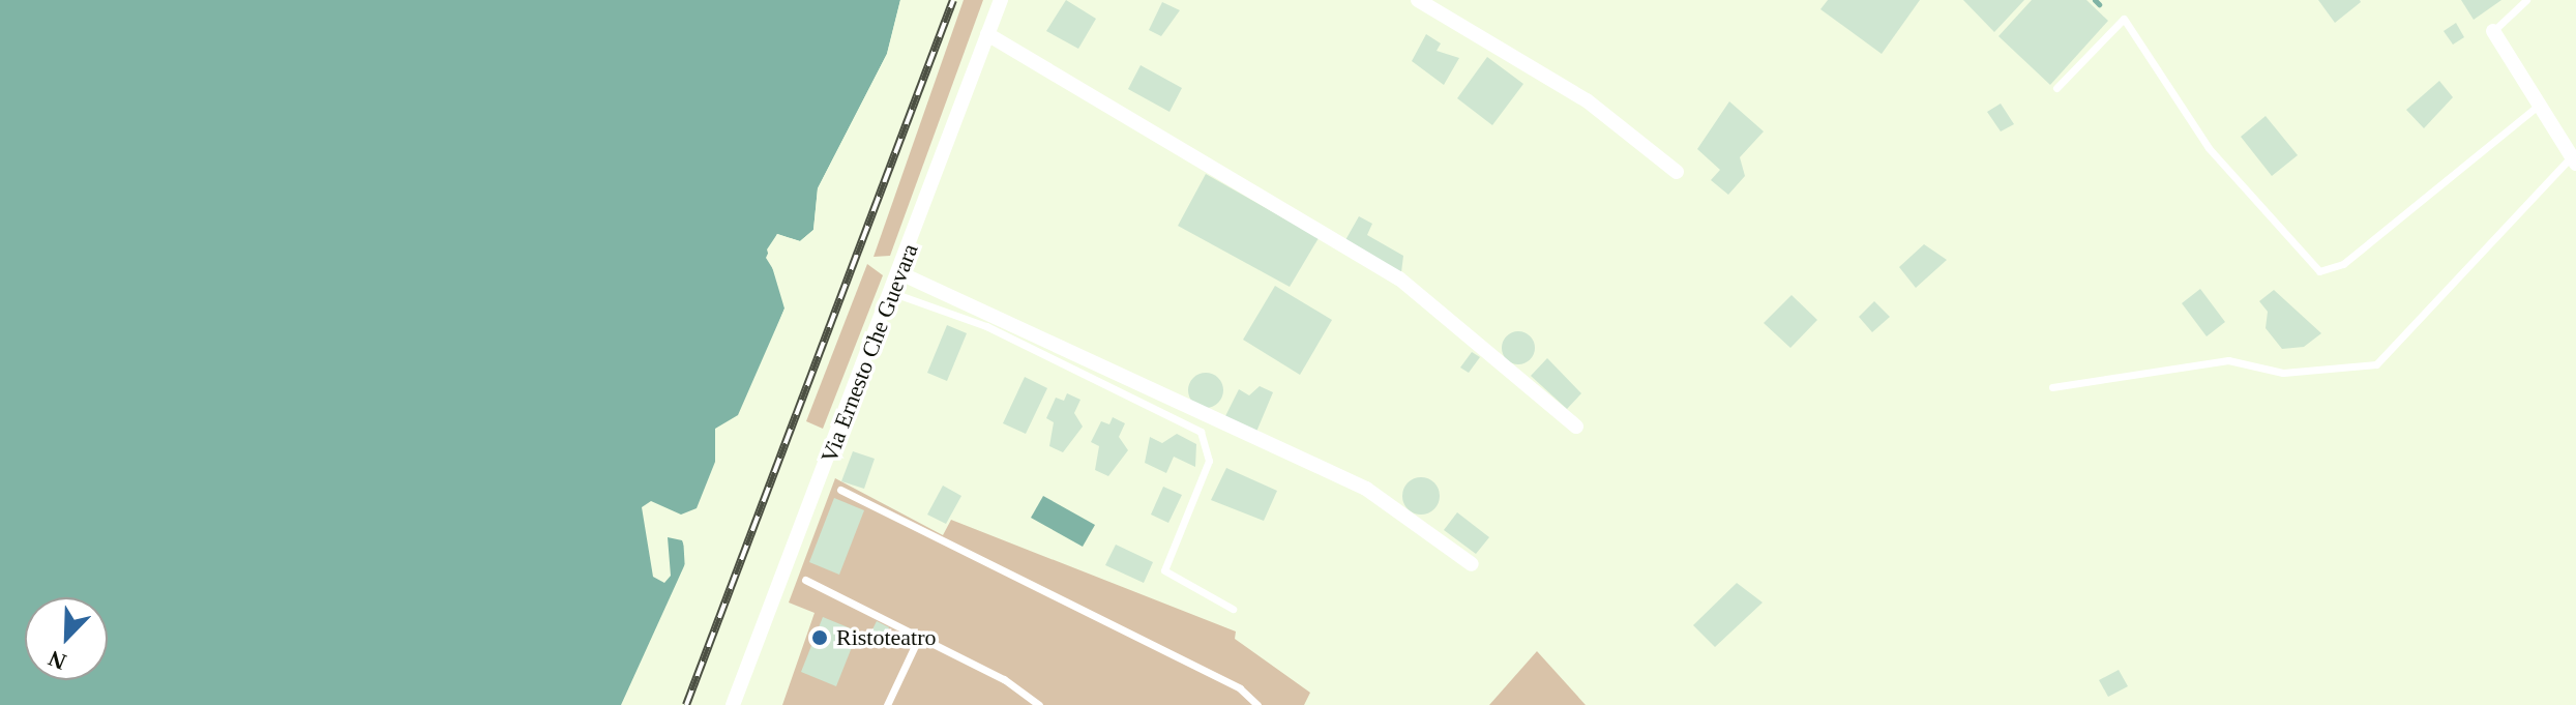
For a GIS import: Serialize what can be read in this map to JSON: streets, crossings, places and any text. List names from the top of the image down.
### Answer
{
  "streets": {
    "street": ["Via Ernesto Che Guevara"]
  },
  "places": ["Ristoteatro"],
  "north": "bottom left"
}
